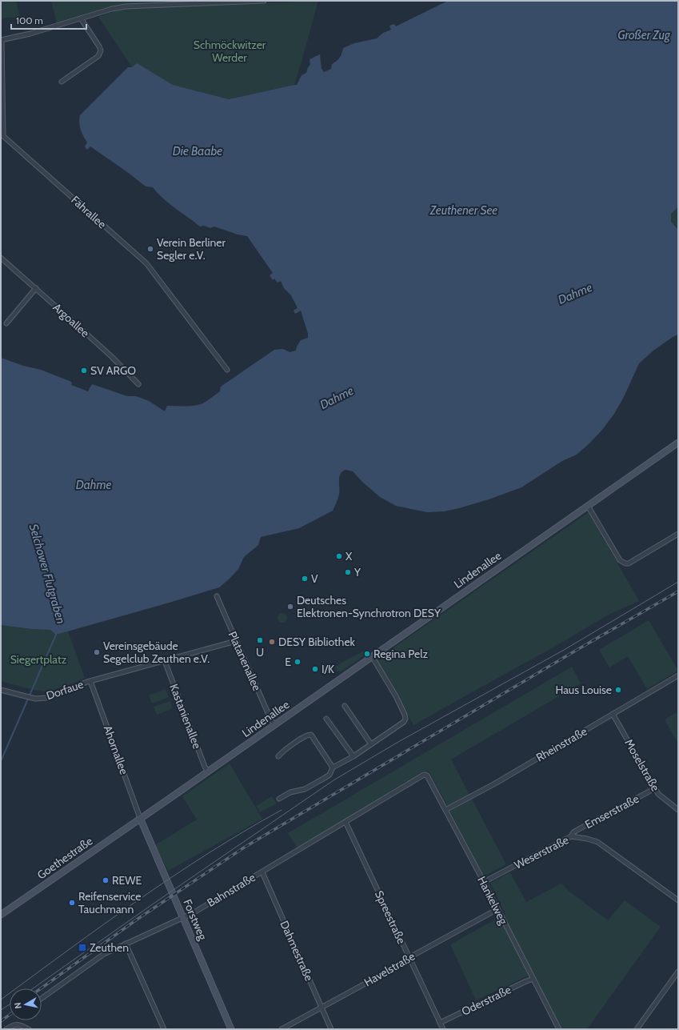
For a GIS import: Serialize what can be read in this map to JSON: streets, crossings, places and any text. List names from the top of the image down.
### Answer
{
  "streets": {
    "main road": ["Lindenallee", "Goethestraße", "Forstweg"],
    "street": [
      "Fährallee",
      "Argoallee",
      "Platanenallee",
      "Dorfaue",
      "Kastanienallee",
      "Rheinstraße",
      "Ahornallee",
      "Moselstraße",
      "Emserstraße",
      "Weserstraße",
      "Bahnstraße",
      "Hankelweg",
      "Spreestraße",
      "Dahmestraße",
      "Havelstraße",
      "Oderstraße"
    ]
  },
  "crossings": [
    ["Lindenallee", "Platanenallee"],
    ["Lindenallee", "Kastanienallee"],
    ["Lindenallee", "Ahornallee"],
    ["Lindenallee", "Goethestraße"],
    ["Lindenallee", "Forstweg"],
    ["Platanenallee", "Dorfaue"],
    ["Dorfaue", "Kastanienallee"],
    ["Dorfaue", "Ahornallee"],
    ["Rheinstraße", "Moselstraße"],
    ["Rheinstraße", "Hankelweg"],
    ["Ahornallee", "Goethestraße"],
    ["Ahornallee", "Forstweg"],
    ["Moselstraße", "Emserstraße"],
    ["Emserstraße", "Weserstraße"],
    ["Weserstraße", "Hankelweg"],
    ["Goethestraße", "Forstweg"],
    ["Bahnstraße", "Hankelweg"],
    ["Bahnstraße", "Spreestraße"],
    ["Bahnstraße", "Forstweg"],
    ["Bahnstraße", "Dahmestraße"],
    ["Hankelweg", "Havelstraße"],
    ["Hankelweg", "Oderstraße"],
    ["Spreestraße", "Havelstraße"],
    ["Spreestraße", "Oderstraße"],
    ["Dahmestraße", "Havelstraße"]
  ],
  "water": [
    "Großer Zug",
    "Die Baabe",
    "Zeuthener See",
    "Dahme",
    "Selchower Flutgraben"
  ],
  "parks": ["Schmöckwitzer Werder", "Siegertplatz"],
  "places": {
    "other": [
      "Verein Berliner Segler e.V.",
      "SV ARGO",
      "X",
      "Y",
      "V",
      "Deutsches Elektronen-Synchrotron DESY",
      "U",
      "DESY Bibliothek",
      "Vereinsgebäude Segelclub Zeuthen e.V.",
      "Regina Pelz",
      "E",
      "I/K",
      "Haus Louise",
      "REWE",
      "Reifenservice Tauchmann"
    ],
    "transit": ["Zeuthen"]
  },
  "scale_bar": "100 m",
  "north": "left"
}
